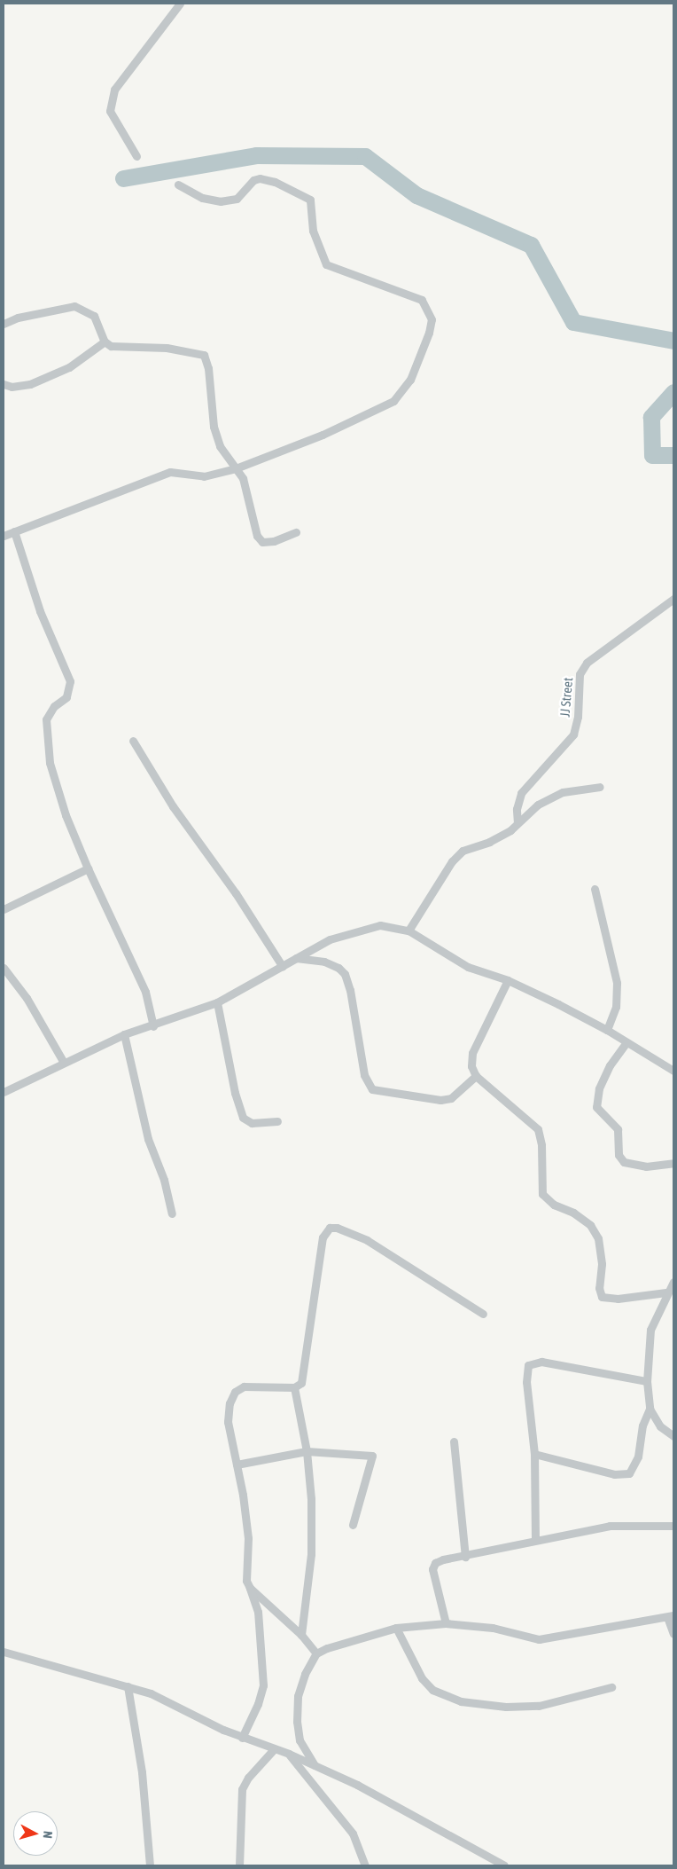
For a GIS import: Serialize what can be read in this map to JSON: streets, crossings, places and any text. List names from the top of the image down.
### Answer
{
  "streets": {
    "street": ["JJ Street"]
  },
  "north": "right"
}
